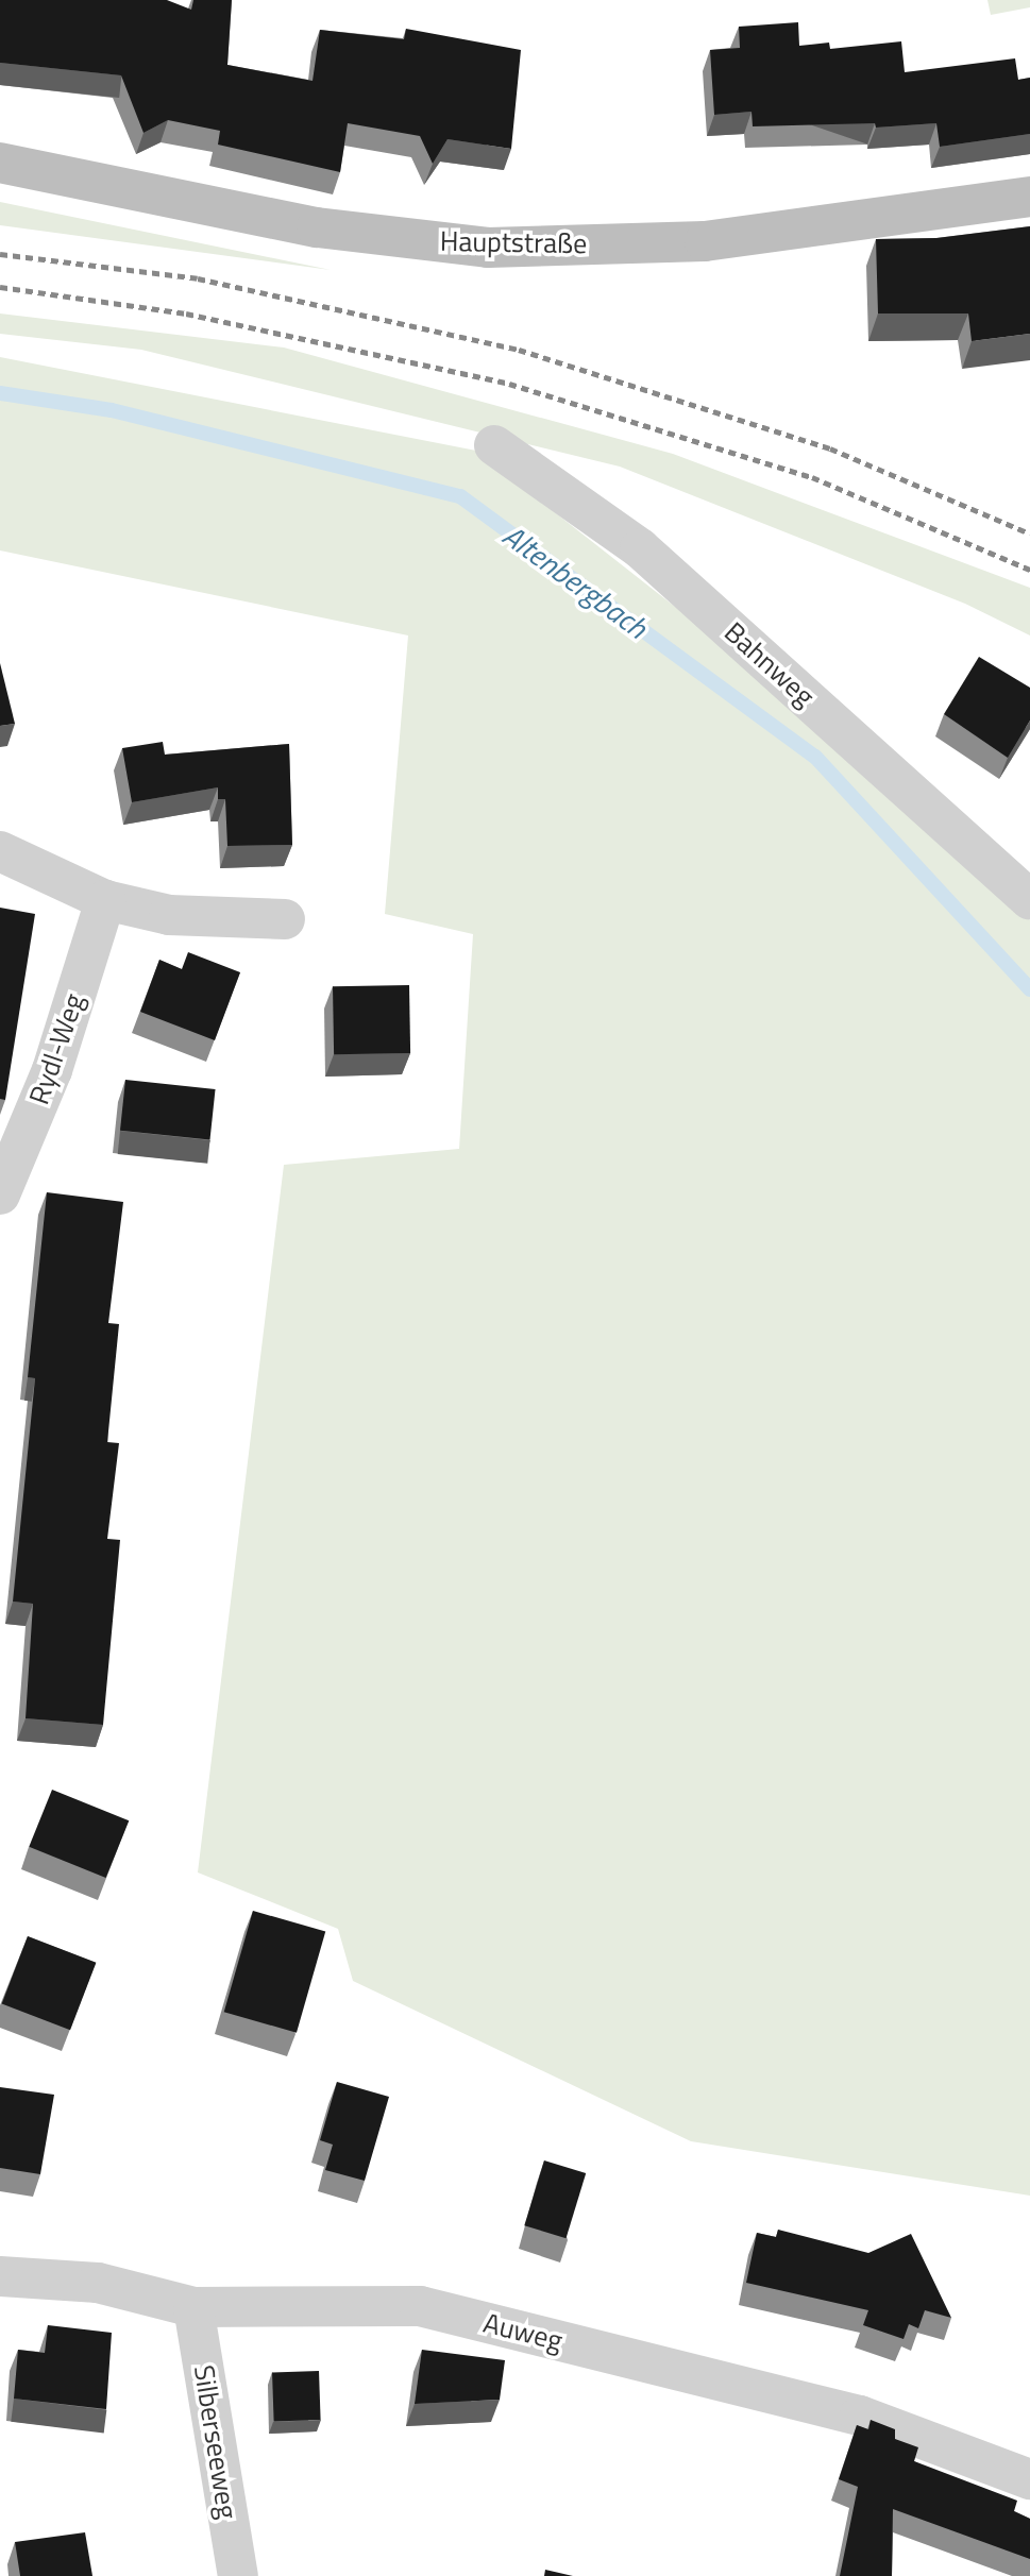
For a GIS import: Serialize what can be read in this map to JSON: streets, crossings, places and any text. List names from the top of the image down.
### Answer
{
  "streets": {
    "main road": ["Hauptstraße"],
    "street": [
      "Bahnweg",
      "Rydl-Weg",
      "Auweg",
      "Silberseeweg"
    ]
  },
  "crossings": [
    ["Auweg", "Silberseeweg"]
  ],
  "water": ["Altenbergbach"]
}
